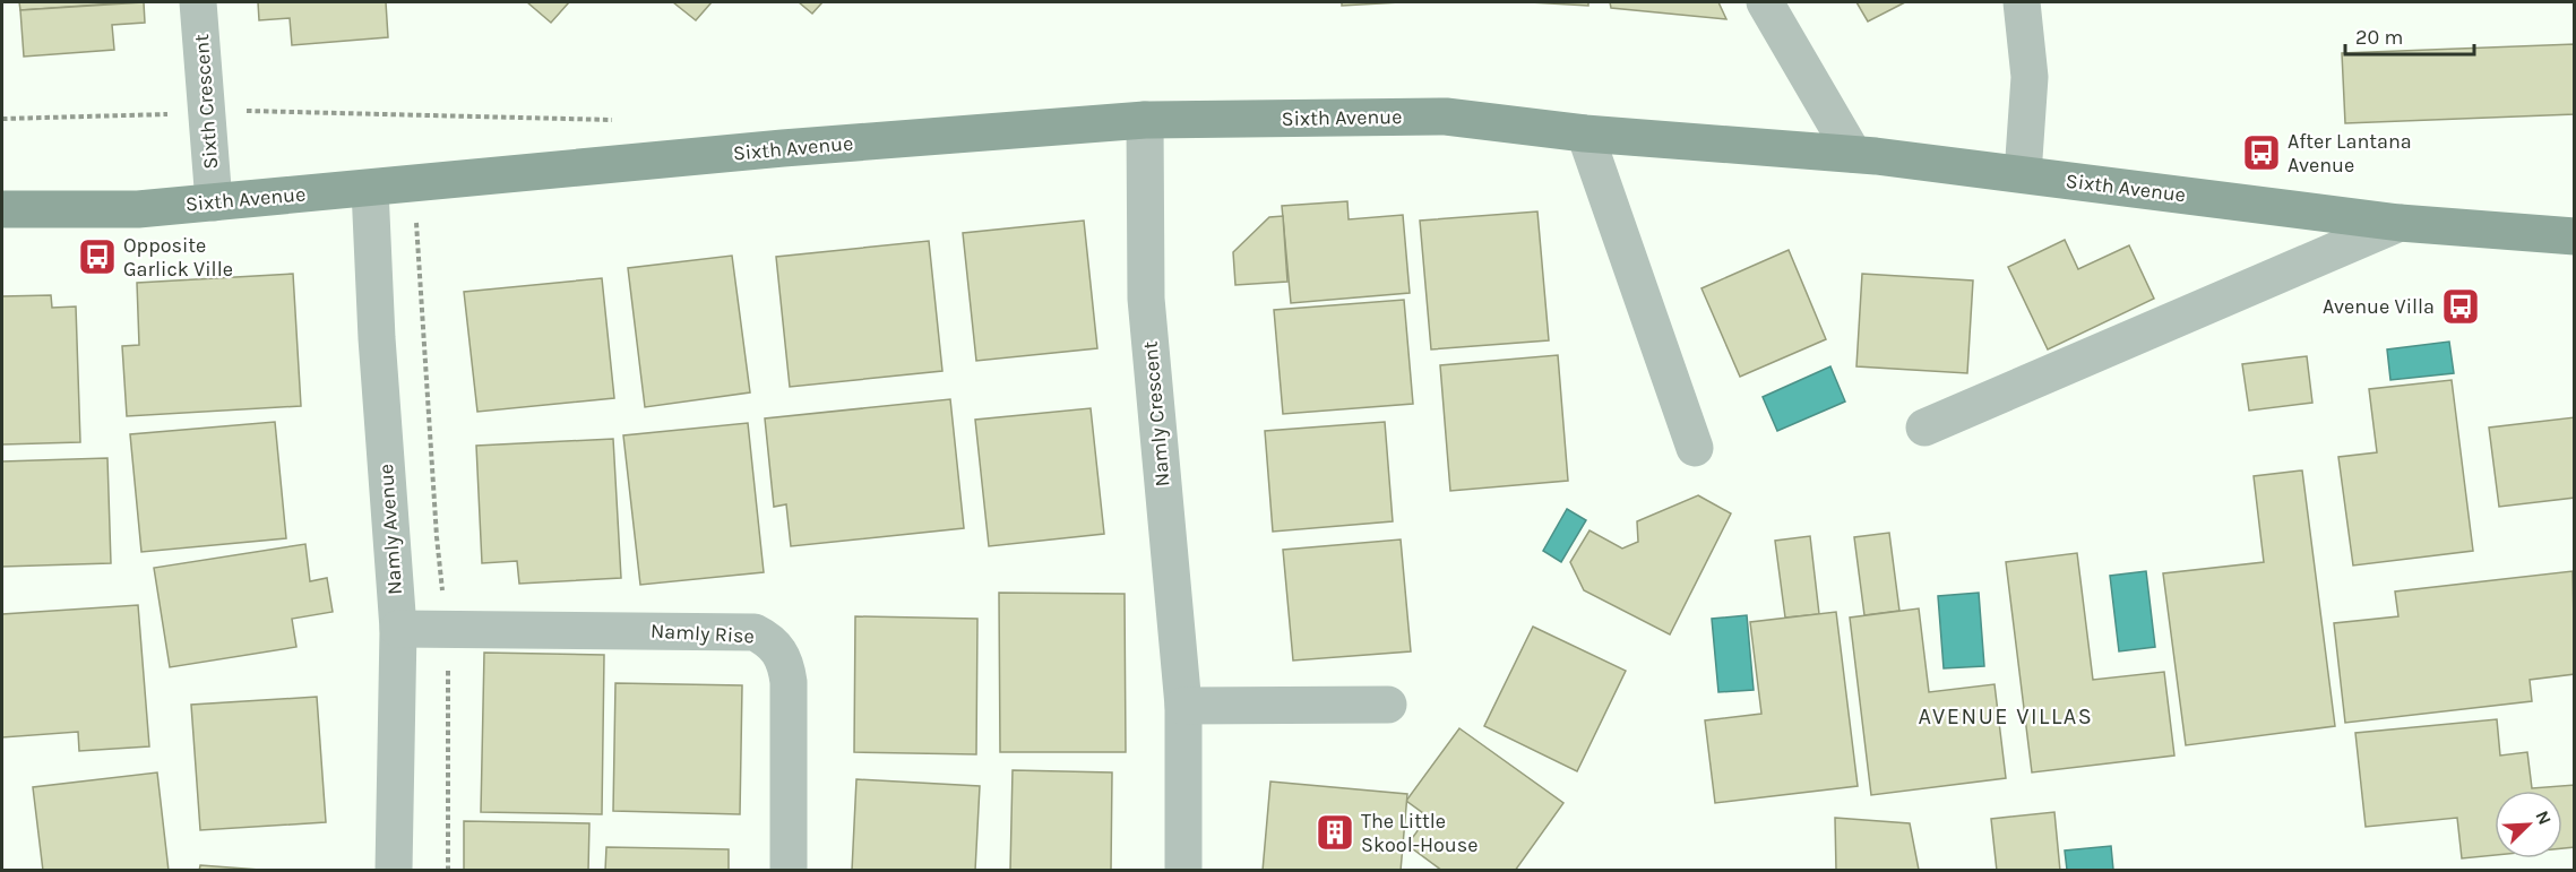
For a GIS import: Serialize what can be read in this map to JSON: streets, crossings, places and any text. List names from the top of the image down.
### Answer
{
  "streets": {
    "main road": ["Sixth Avenue"],
    "street": [
      "Sixth Crescent",
      "Namly Crescent",
      "Namly Avenue",
      "Namly Rise"
    ]
  },
  "crossings": [
    ["Sixth Crescent", "Sixth Avenue"],
    ["Sixth Avenue", "Namly Crescent"],
    ["Sixth Avenue", "Namly Avenue"],
    ["Namly Avenue", "Namly Rise"]
  ],
  "districts": ["AVENUE VILLAS"],
  "places": {
    "bus stop": ["After Lantana Avenue", "Opposite Garlick Ville", "Avenue Villa"],
    "building": ["The Little Skool-House"]
  },
  "scale_bar": "20 m",
  "north": "top right"
}
